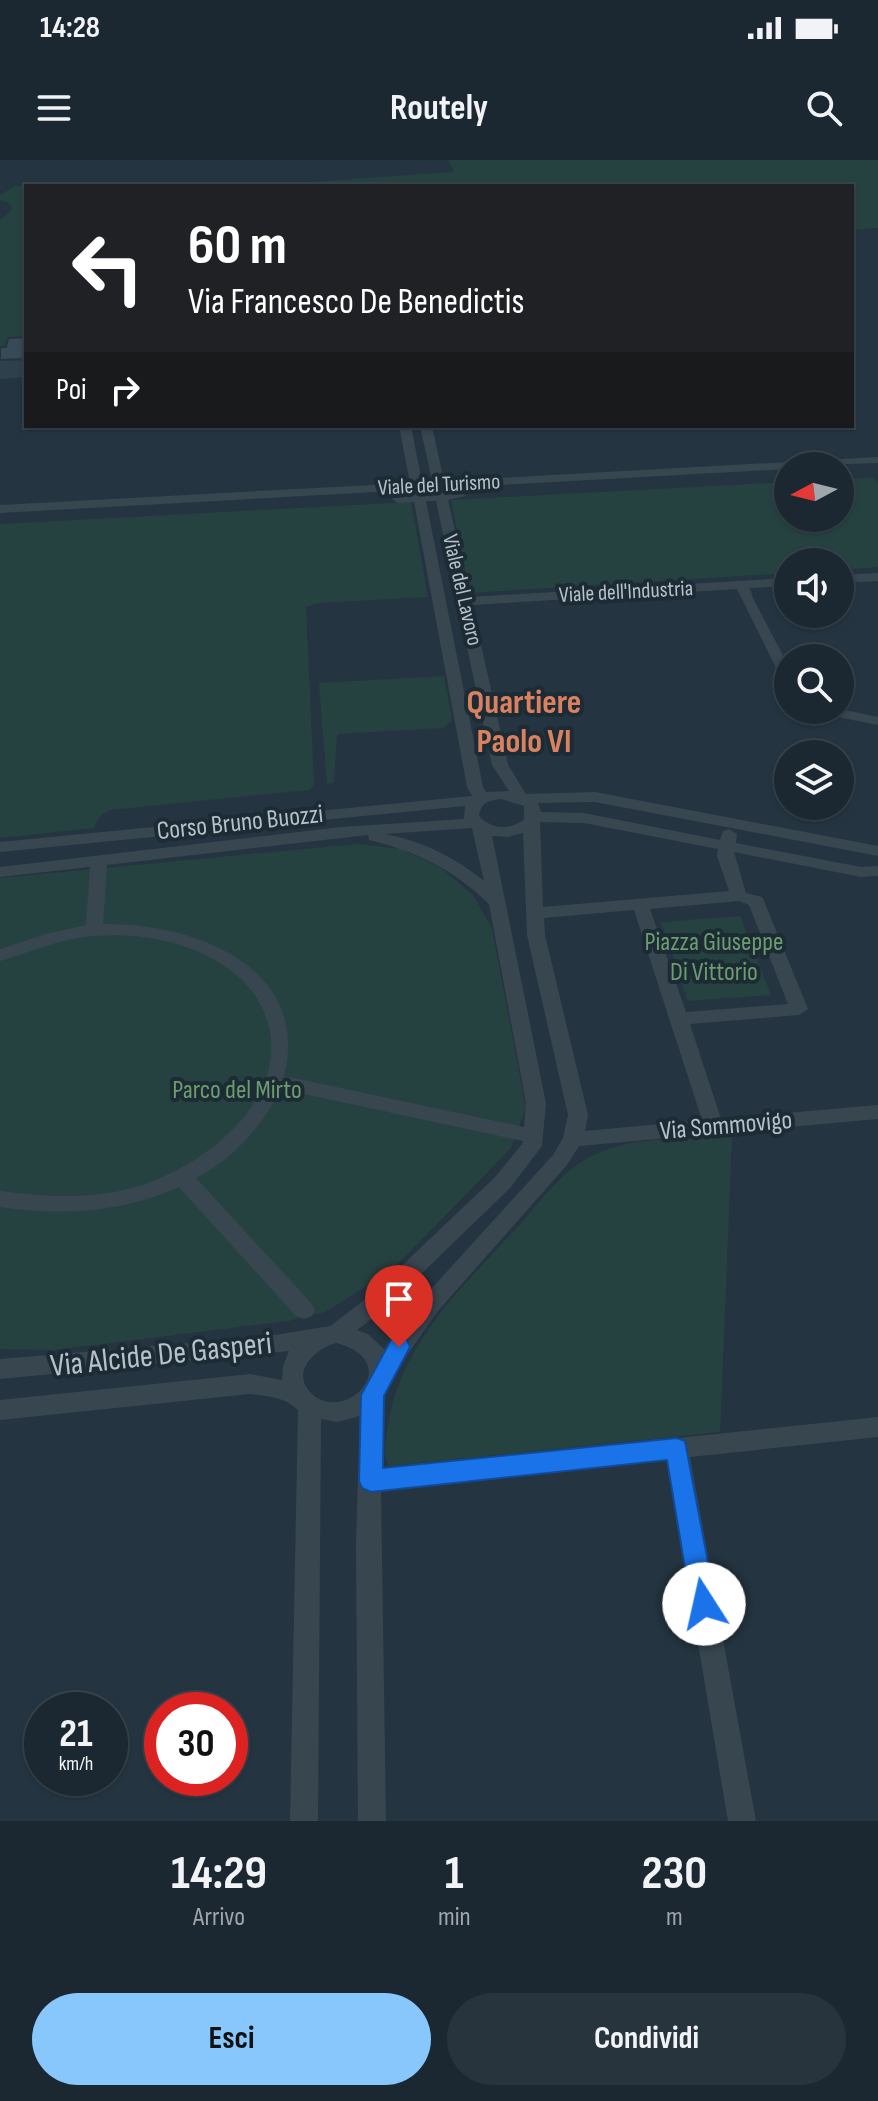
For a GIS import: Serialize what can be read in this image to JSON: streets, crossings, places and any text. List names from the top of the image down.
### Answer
{
  "streets": {
    "street": [
      "Viale del Turismo",
      "Viale del Lavoro",
      "Viale dell'Industria",
      "Corso Bruno Buozzi",
      "Via Sommovigo",
      "Via Alcide De Gasperi"
    ]
  },
  "crossings": [
    ["Viale del Turismo", "Viale del Lavoro"],
    ["Viale del Lavoro", "Viale dell'Industria"],
    ["Viale del Lavoro", "Corso Bruno Buozzi"]
  ],
  "districts": ["Quartiere Paolo VI"],
  "parks": ["Piazza Giuseppe Di Vittorio", "Parco del Mirto"],
  "north": "left",
  "page": {
    "status": "14:28",
    "header": "Routely",
    "turn": ["60 m", "Via Francesco De Benedictis"],
    "then": "Poi",
    "speed": "21 km/h",
    "limit": "30",
    "eta": [
      "14:29",
      "Arrivo",
      "1",
      "min",
      "230",
      "m"
    ],
    "buttons": ["Esci", "Condividi"]
  }
}
